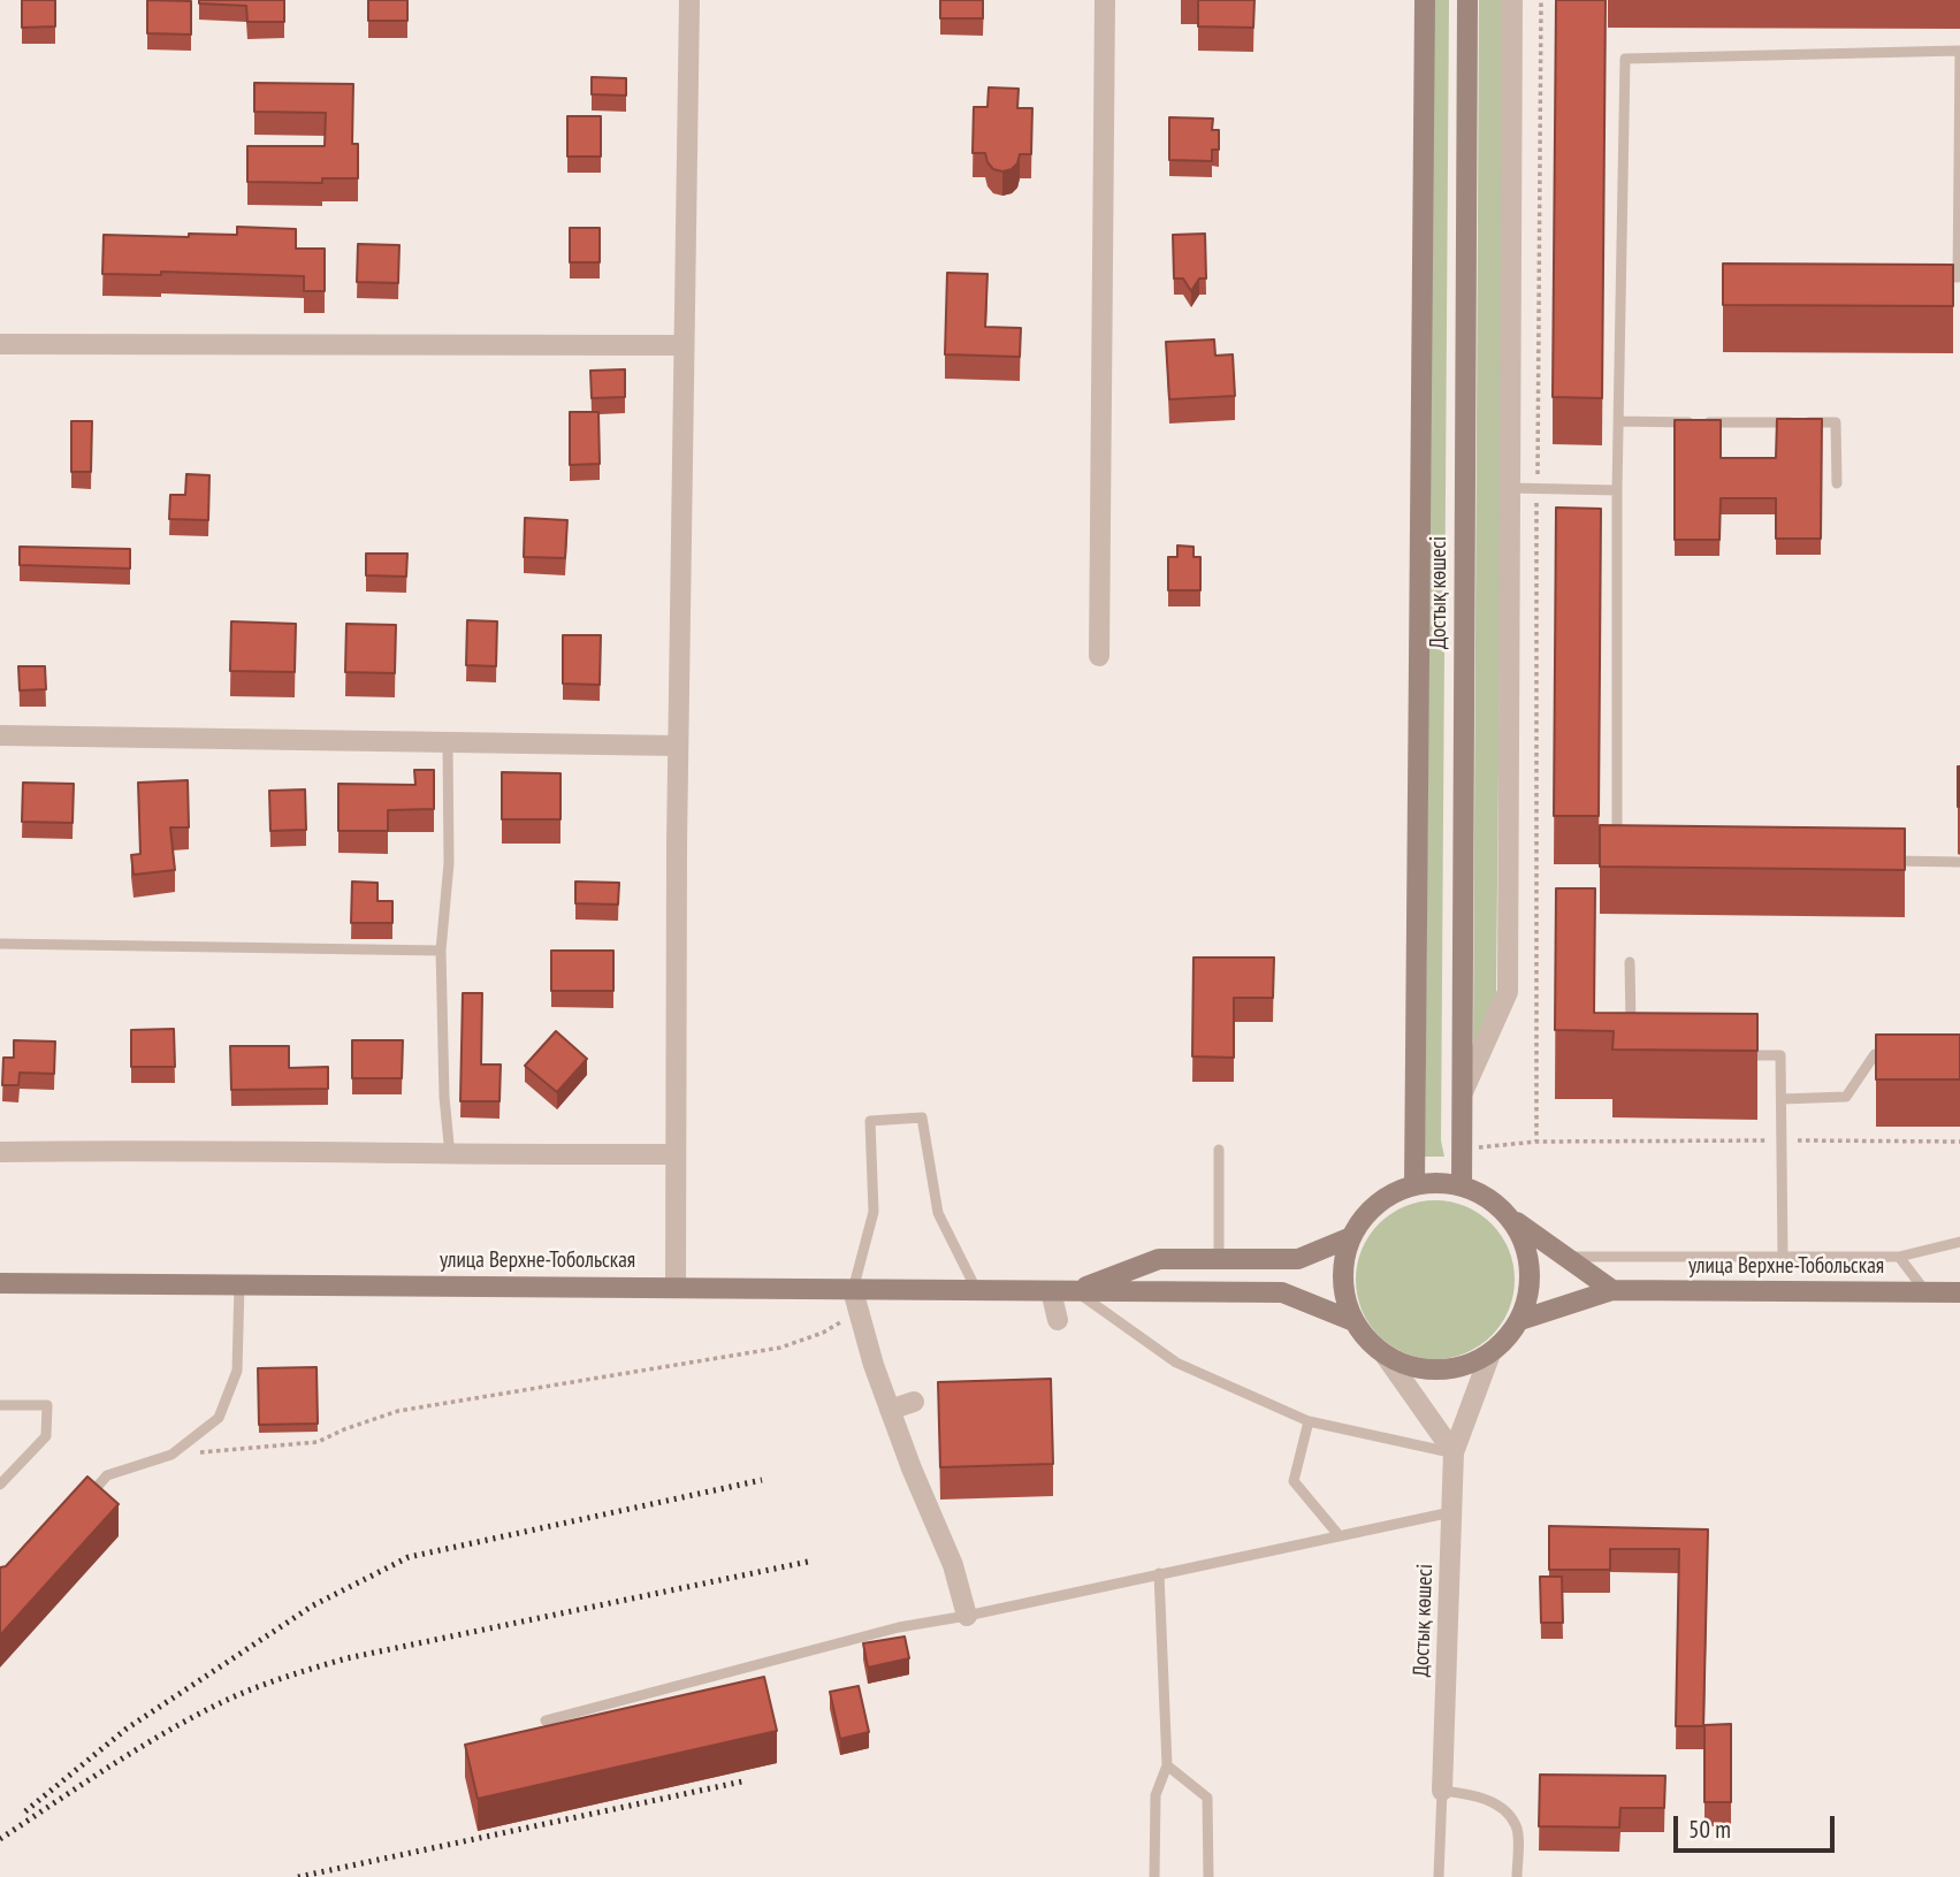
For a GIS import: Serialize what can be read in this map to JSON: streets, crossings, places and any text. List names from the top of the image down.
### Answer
{
  "streets": {
    "street": ["Достық көшесі", "улица Верхне-Тобольская"]
  },
  "crossings": [
    ["Достық көшесі", "улица Верхне-Тобольская"]
  ],
  "scale_bar": "50 m"
}
